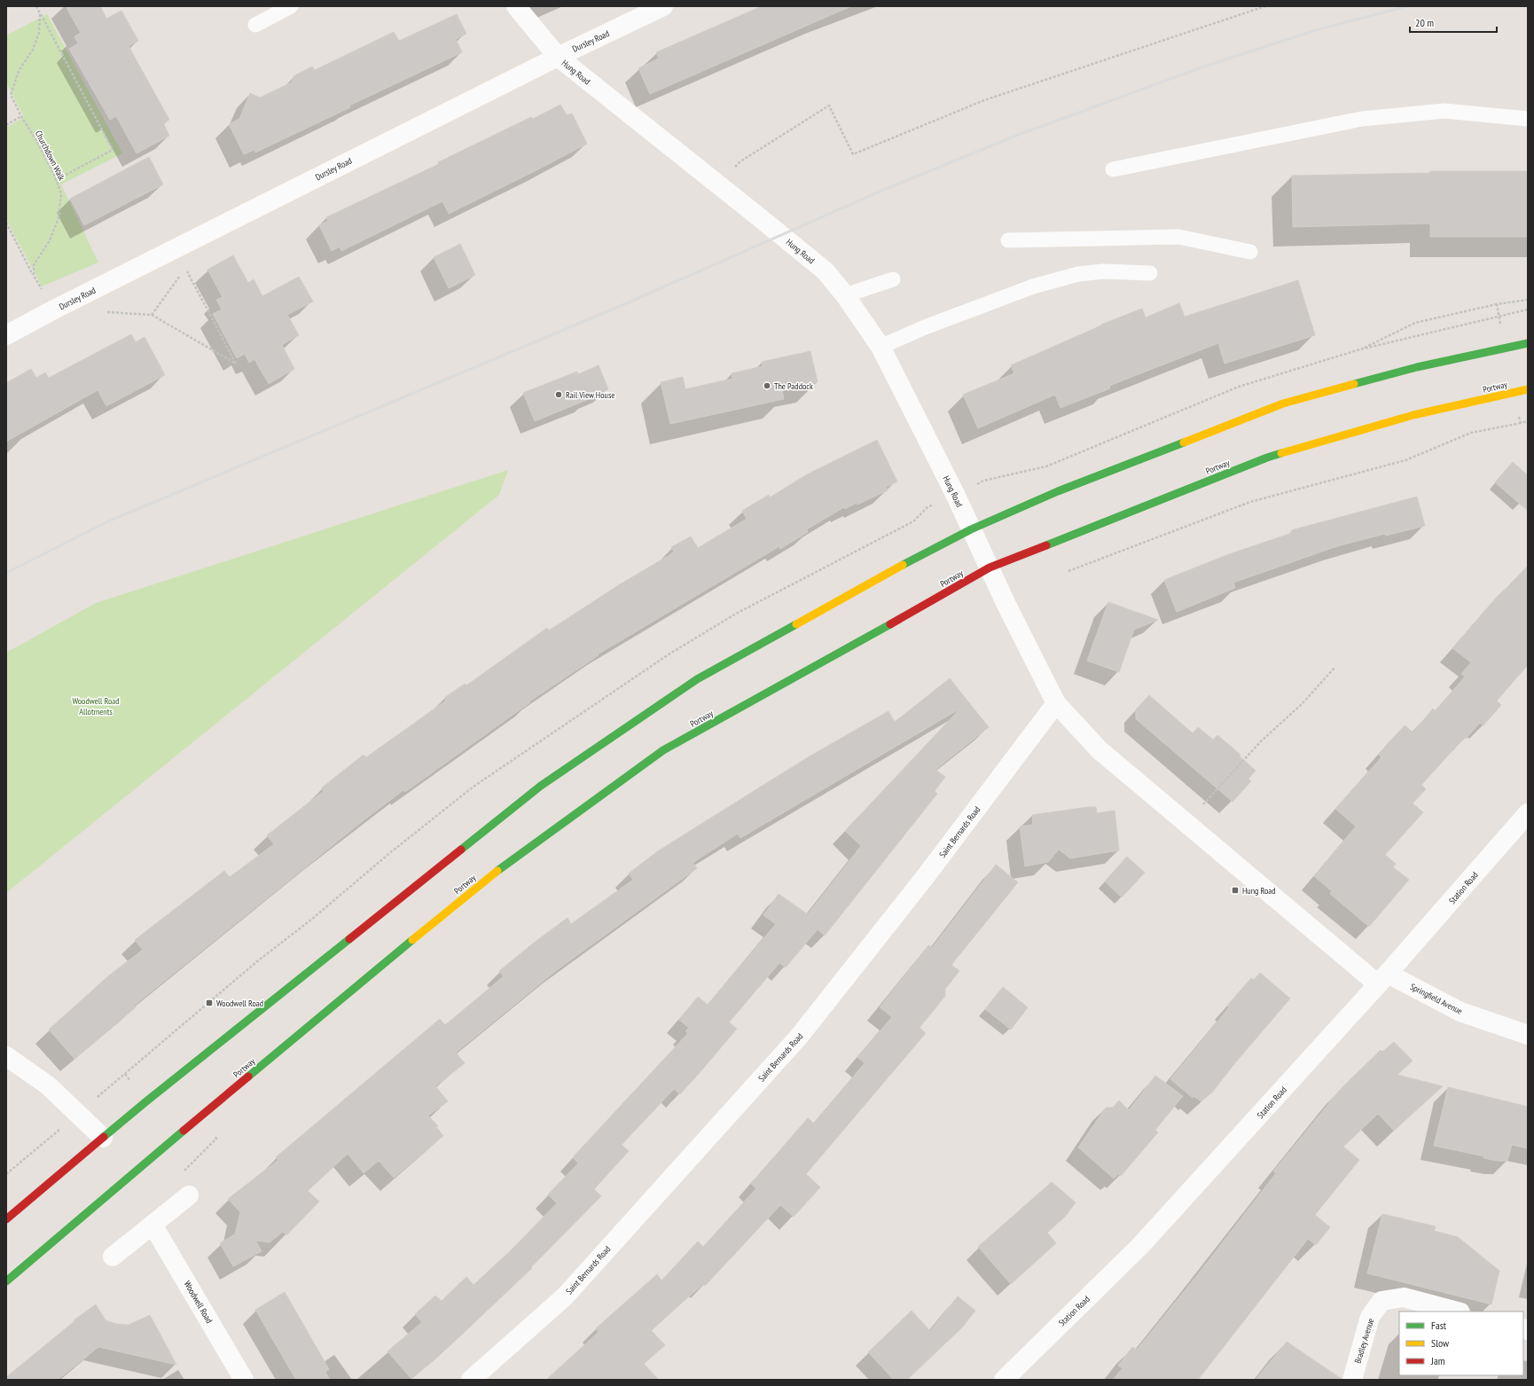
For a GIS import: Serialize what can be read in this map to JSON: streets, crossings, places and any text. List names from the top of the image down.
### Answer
{
  "streets": {
    "highway": ["Portway"],
    "street": [
      "Dursley Road",
      "Hung Road",
      "Saint Bernards Road",
      "Station Road",
      "Springfield Avenue",
      "Woodwell Road",
      "Bradley Avenue"
    ],
    "path": ["Churchdown Walk"]
  },
  "crossings": [
    ["Dursley Road", "Hung Road"],
    ["Hung Road", "Portway"],
    ["Hung Road", "Saint Bernards Road"],
    ["Hung Road", "Station Road"],
    ["Hung Road", "Springfield Avenue"],
    ["Station Road", "Springfield Avenue"]
  ],
  "parks": ["Woodwell Road Allotments"],
  "places": {
    "other": ["The Paddock", "Rail View House"],
    "transit": ["Hung Road", "Woodwell Road"]
  },
  "legend": ["Fast", "Slow", "Jam"],
  "scale_bar": "20 m"
}
